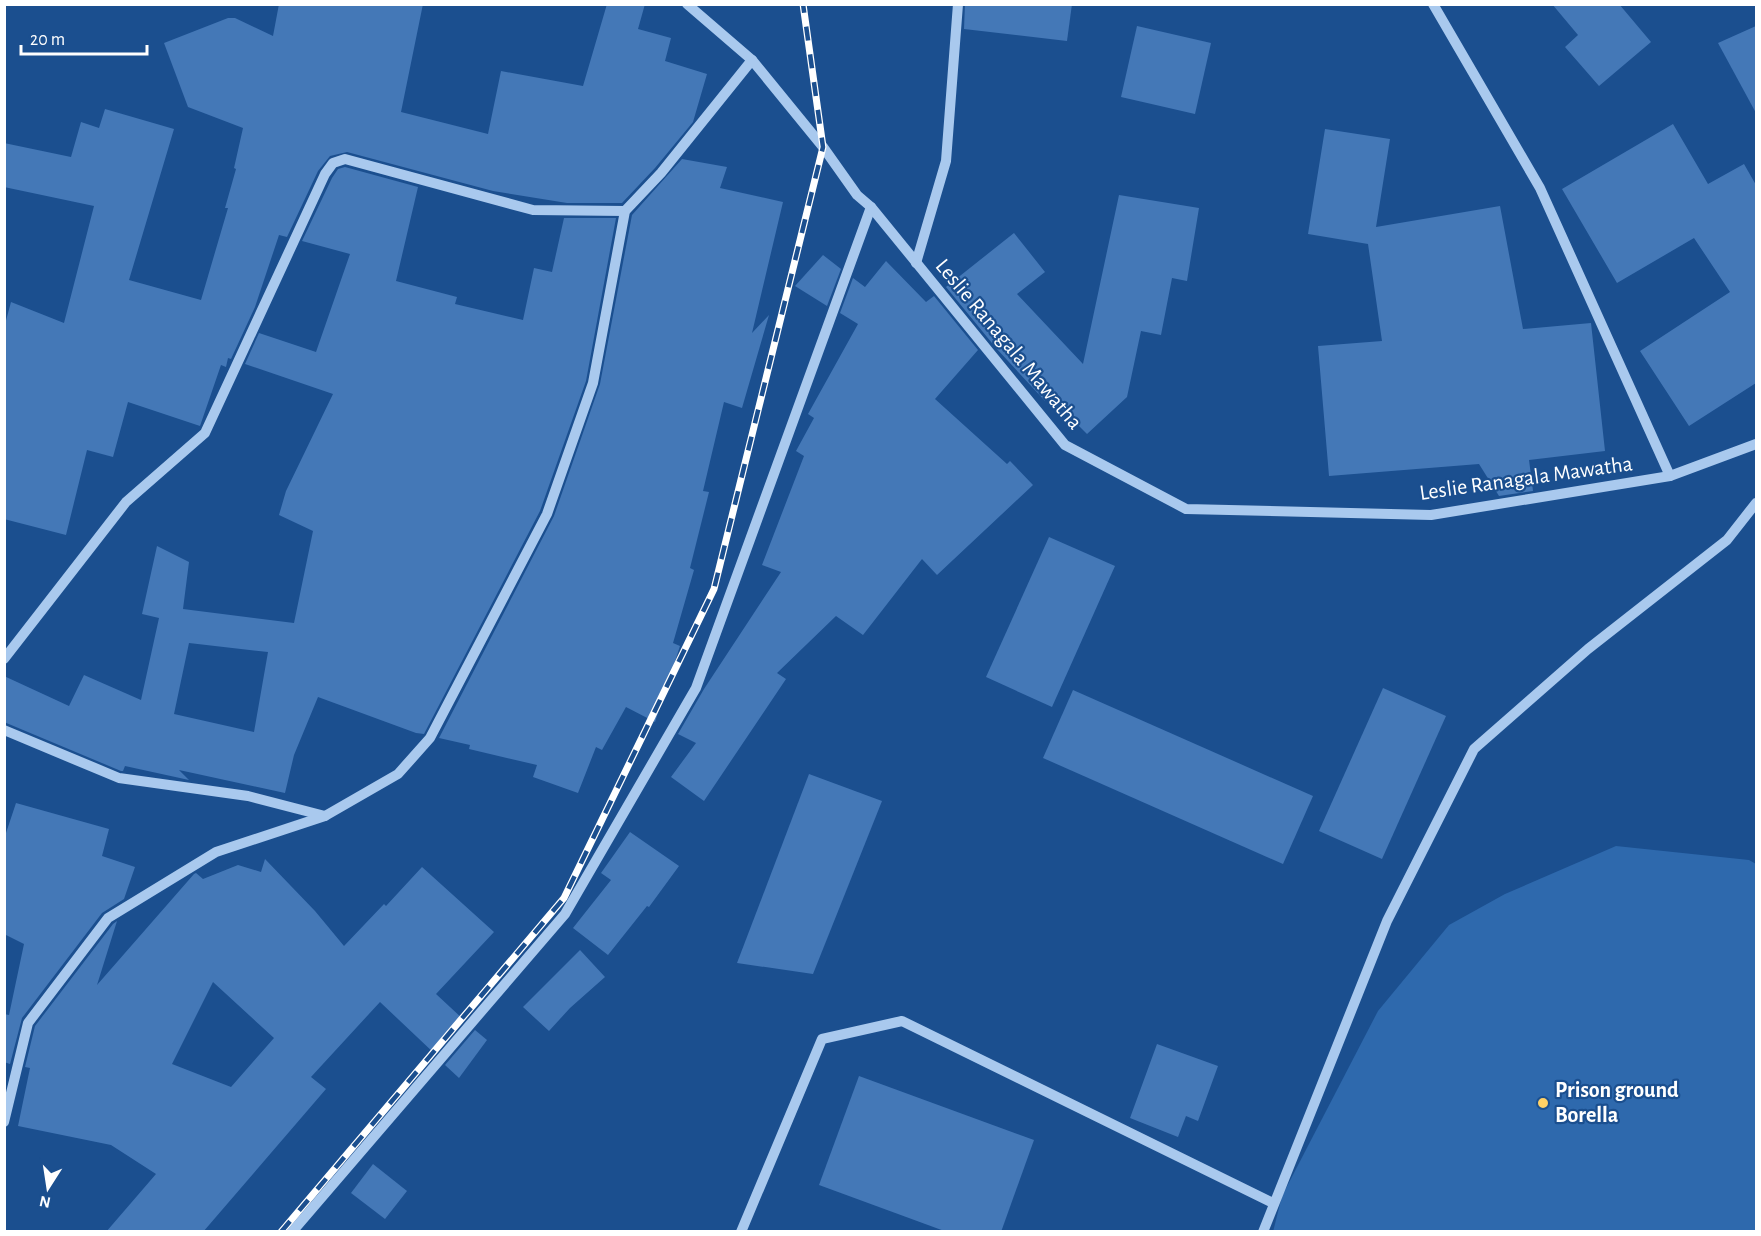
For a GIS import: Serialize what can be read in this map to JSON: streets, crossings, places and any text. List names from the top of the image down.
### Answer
{
  "streets": {
    "street": ["Leslie Ranagala Mawatha"]
  },
  "places": ["Prison ground Borella"],
  "scale_bar": "20 m",
  "north": "bottom"
}
